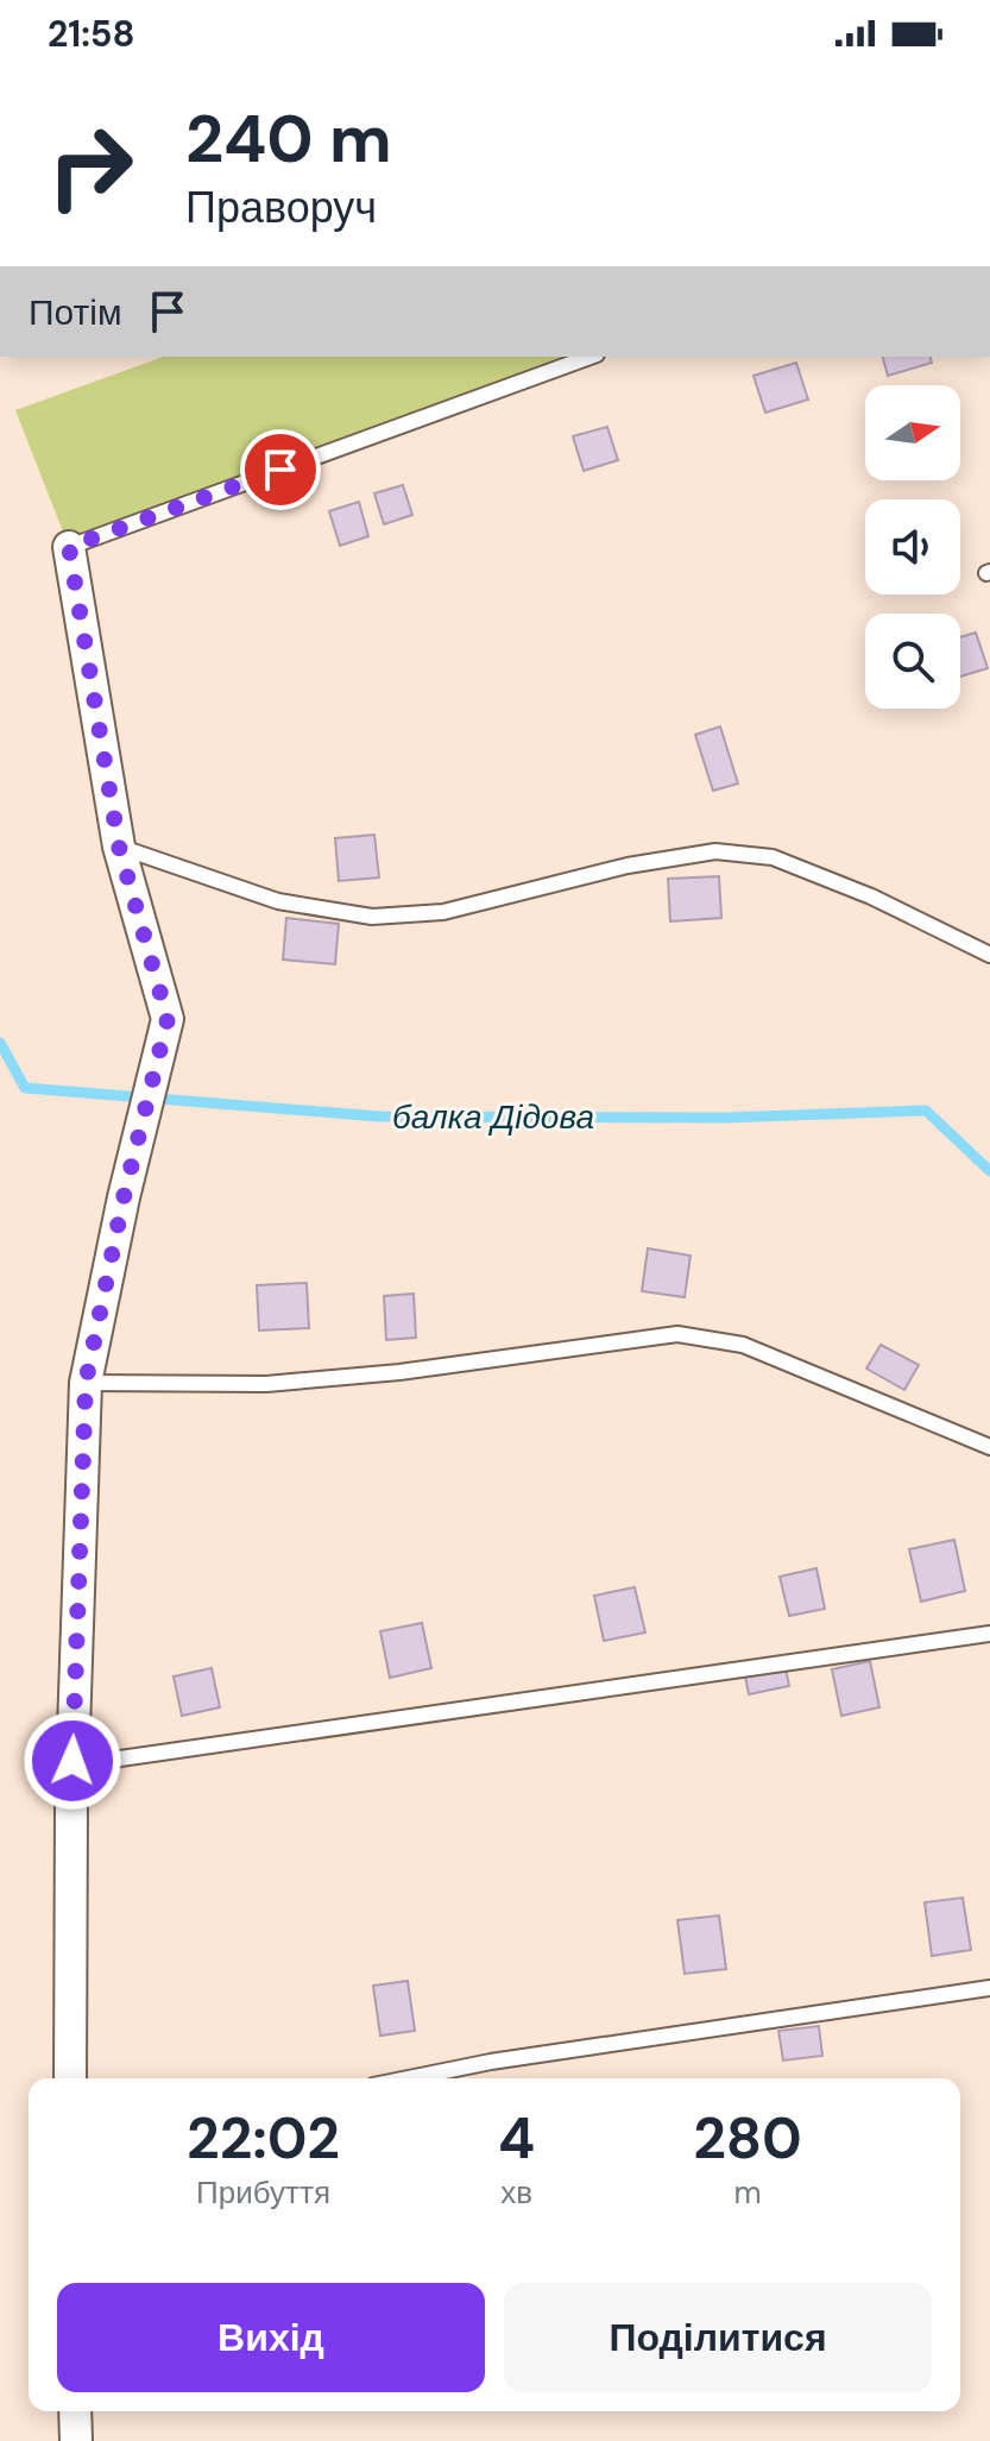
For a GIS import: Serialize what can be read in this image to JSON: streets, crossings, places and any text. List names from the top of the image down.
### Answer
{
  "water": ["балка Дідова"],
  "north": "right",
  "page": {
    "status": "21:58",
    "turn": ["240 m", "Праворуч"],
    "then": "Потім",
    "eta": [
      "22:02",
      "Прибуття",
      "4",
      "хв",
      "280",
      "m"
    ],
    "buttons": ["Вихід", "Поділитися"]
  }
}
